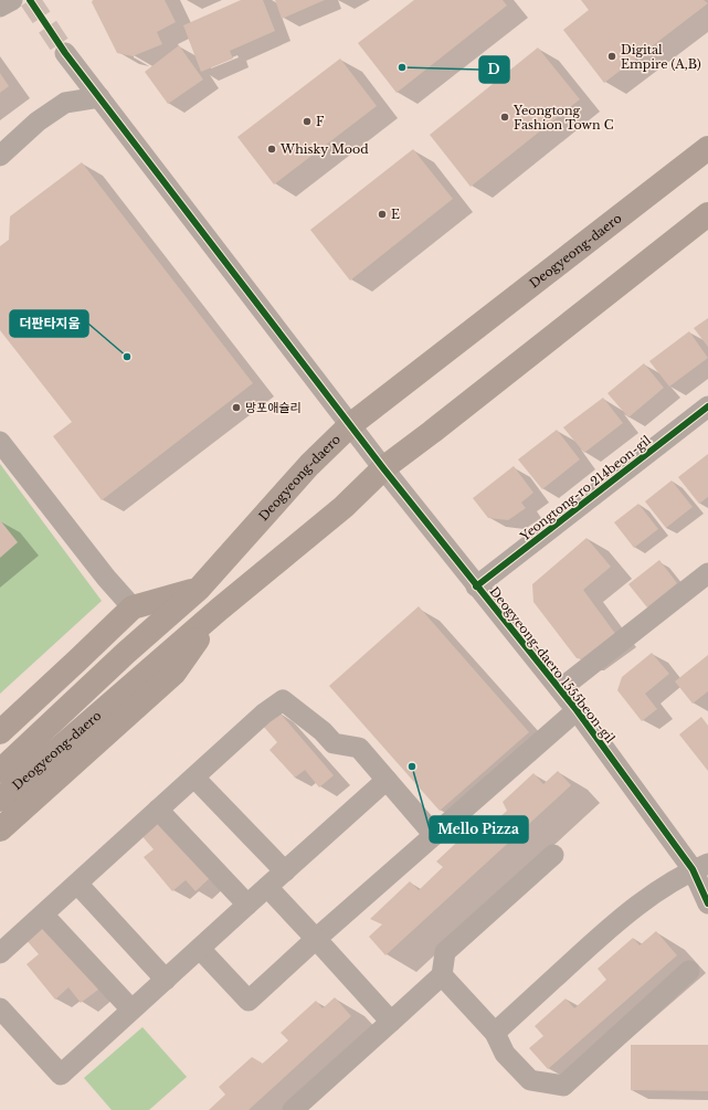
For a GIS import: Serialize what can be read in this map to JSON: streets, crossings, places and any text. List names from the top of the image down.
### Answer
{
  "streets": {
    "main road": ["Deogyeong-daero"],
    "street": ["Yeongtong-ro 214beon-gil", "Deogyeong-daero 1555beon-gil"]
  },
  "crossings": [
    ["Deogyeong-daero", "Deogyeong-daero 1555beon-gil"],
    ["Yeongtong-ro 214beon-gil", "Deogyeong-daero 1555beon-gil"]
  ],
  "places": [
    "Digital Empire (A,B)",
    "D",
    "Yeongtong Fashion Town C",
    "F",
    "Whisky Mood",
    "E",
    "더판타지움",
    "망포애슐리",
    "Mello Pizza"
  ]
}
